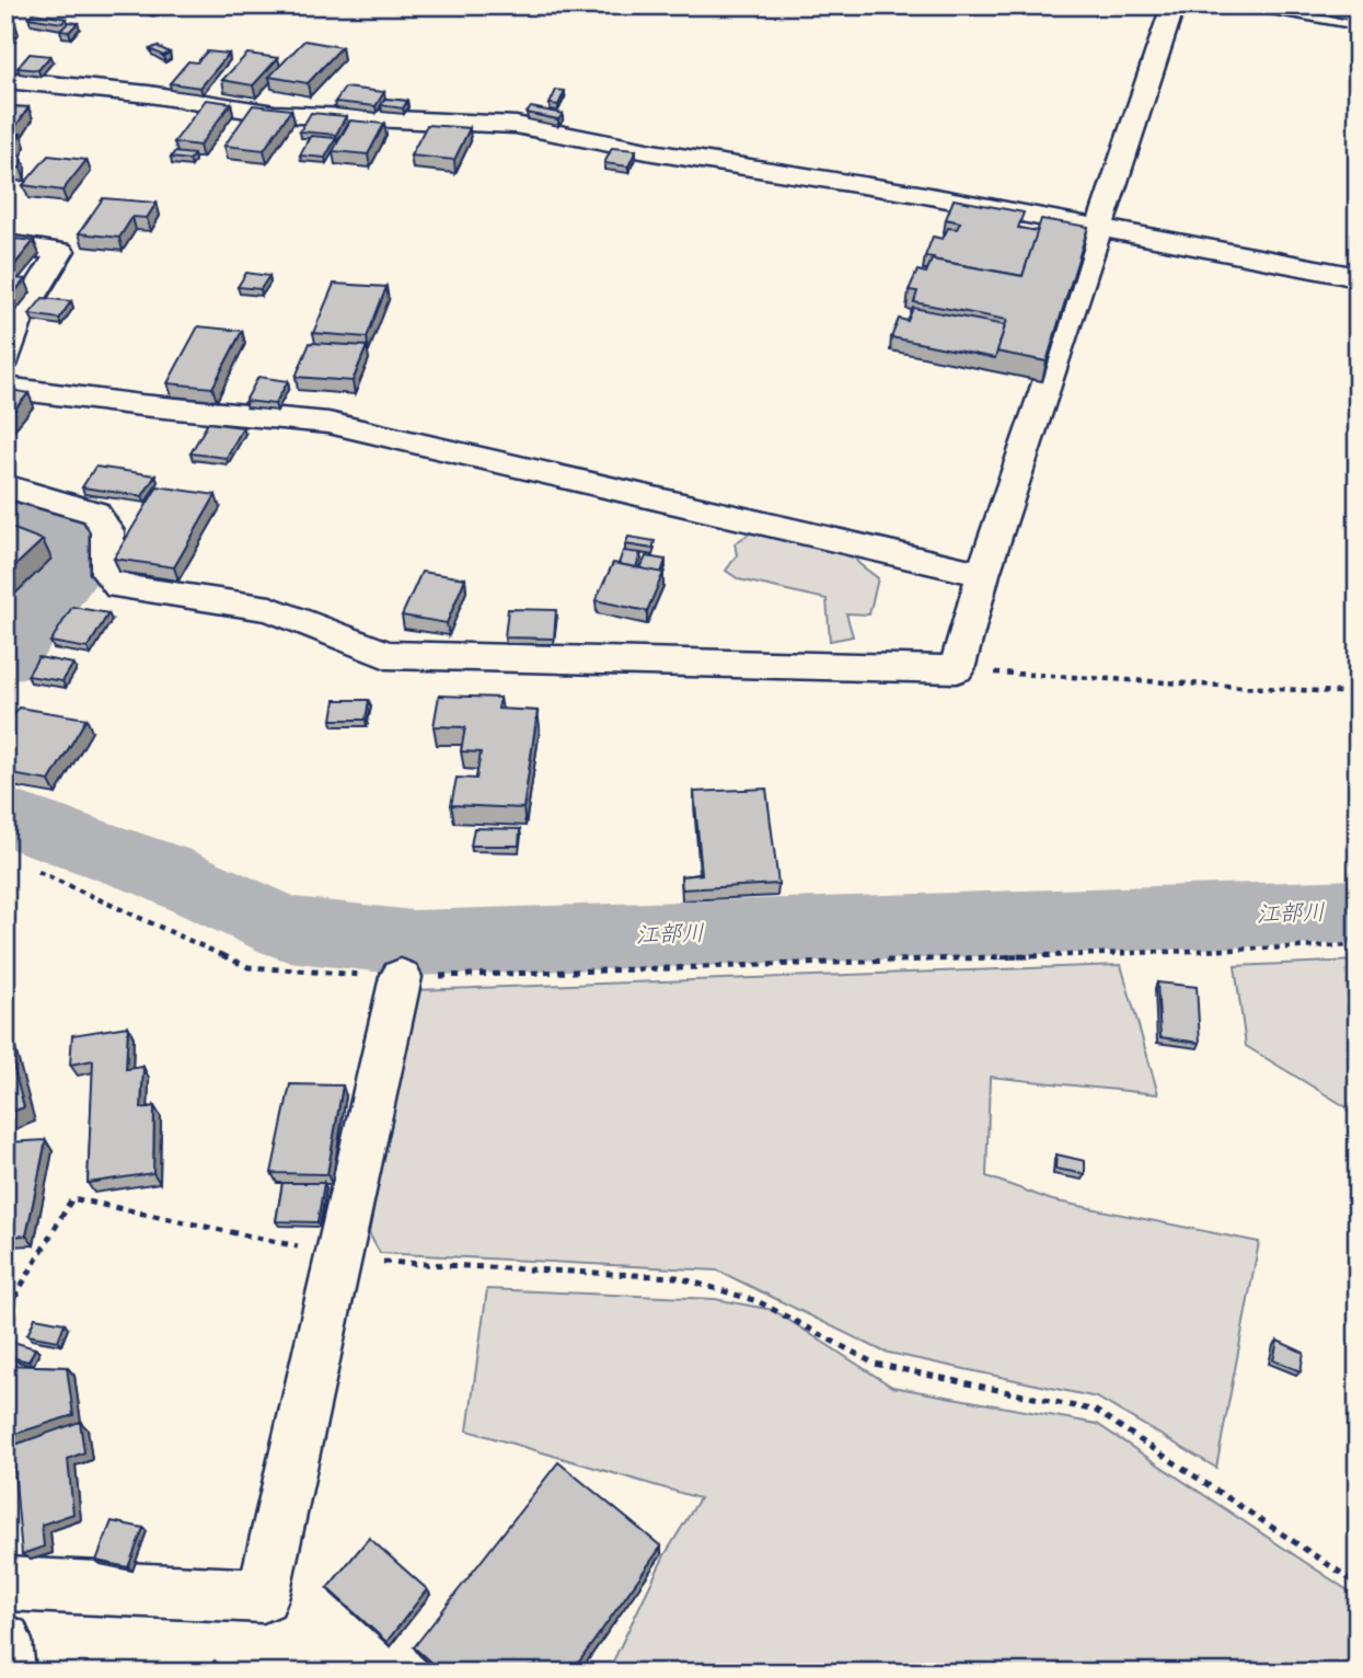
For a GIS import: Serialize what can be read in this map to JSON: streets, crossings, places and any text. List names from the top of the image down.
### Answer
{
  "water": ["江部川"]
}
